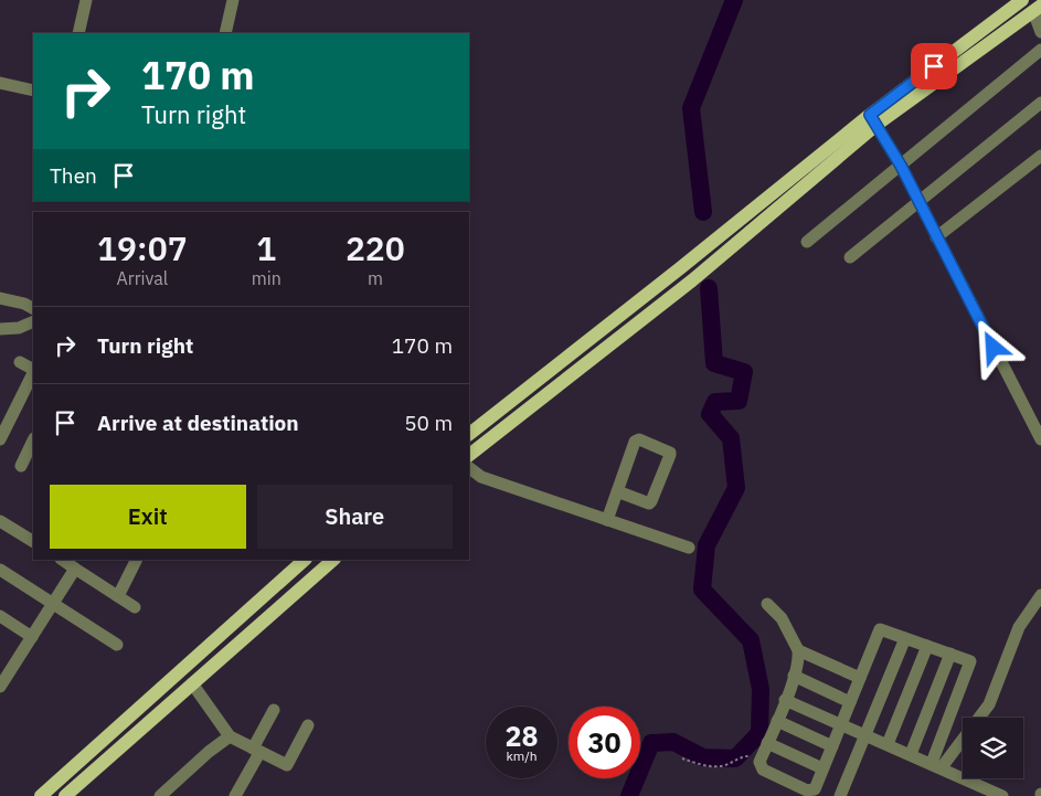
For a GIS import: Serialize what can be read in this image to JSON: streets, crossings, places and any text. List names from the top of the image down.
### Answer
{
  "page": {
    "turn": ["170 m", "Turn right"],
    "then": "Then",
    "eta": [
      "19:07",
      "Arrival",
      "1",
      "min",
      "220",
      "m"
    ],
    "list": [
      {
        "name": "Turn right",
        "value": "170 m"
      },
      {
        "name": "Arrive at destination",
        "value": "50 m"
      }
    ],
    "buttons": ["Exit", "Share"],
    "speed": "28 km/h",
    "limit": "30"
  }
}
